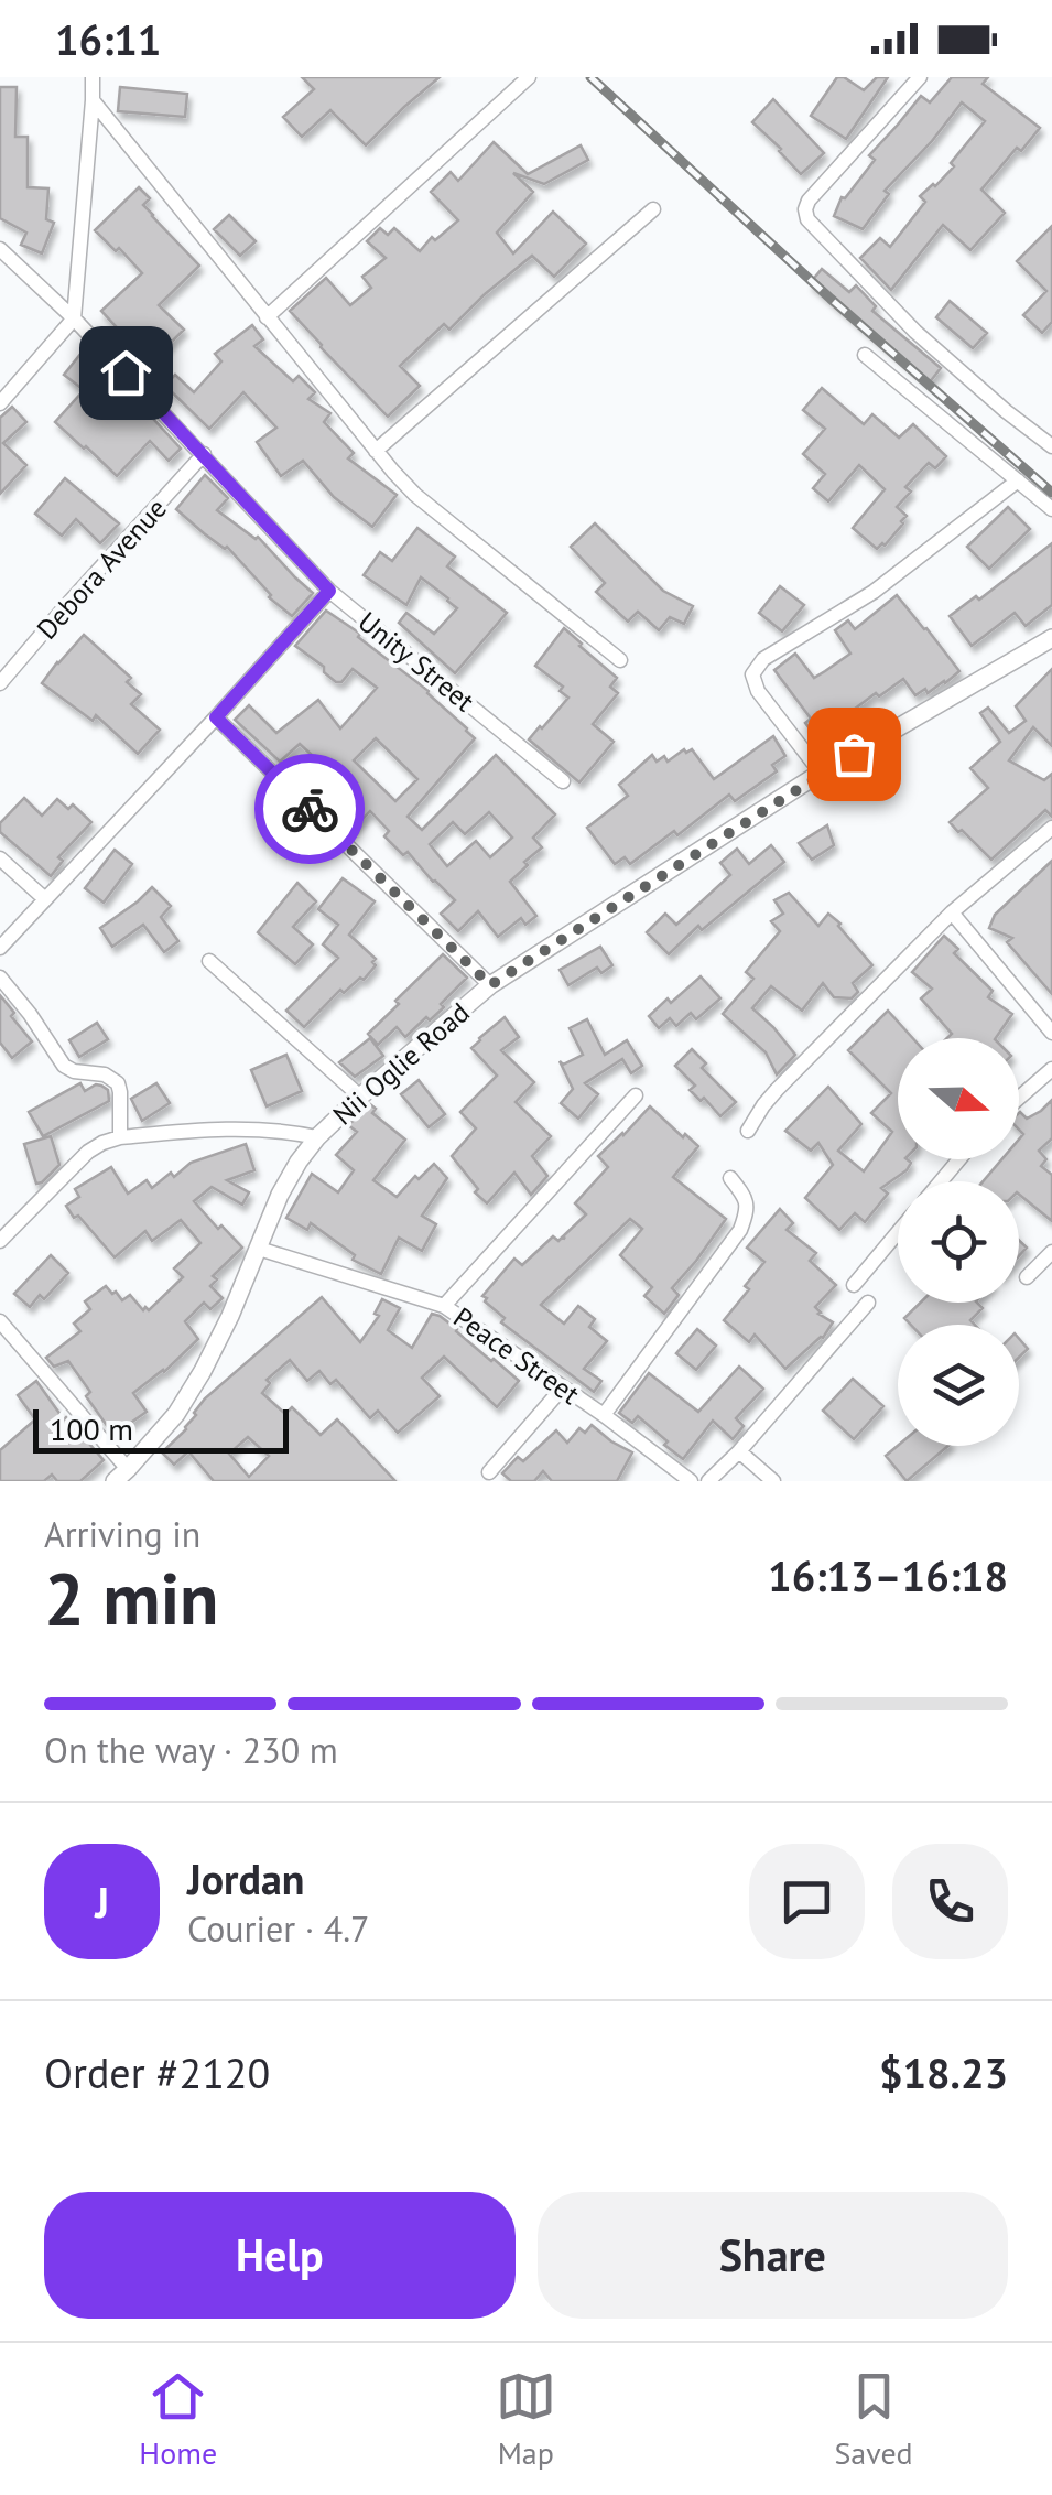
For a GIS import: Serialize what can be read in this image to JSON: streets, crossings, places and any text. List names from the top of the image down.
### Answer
{
  "streets": {
    "street": [
      "Debora Avenue",
      "Unity Street",
      "Nii Oglie Road",
      "Peace Street"
    ]
  },
  "crossings": [
    ["Debora Avenue", "Unity Street"],
    ["Nii Oglie Road", "Peace Street"]
  ],
  "scale_bar": "100 m",
  "north": "right",
  "page": {
    "status": "16:11",
    "scale": "100 m",
    "heading": ["2 min", "Arriving in", "16:13–16:18"],
    "panel": [
      "Jordan",
      "Courier · 4.7",
      "Order #2120",
      "$18.23"
    ],
    "bar": "On the way · 230 m",
    "round": "J",
    "buttons": ["Help", "Share"],
    "tabs": ["Home", "Map", "Saved"]
  }
}
